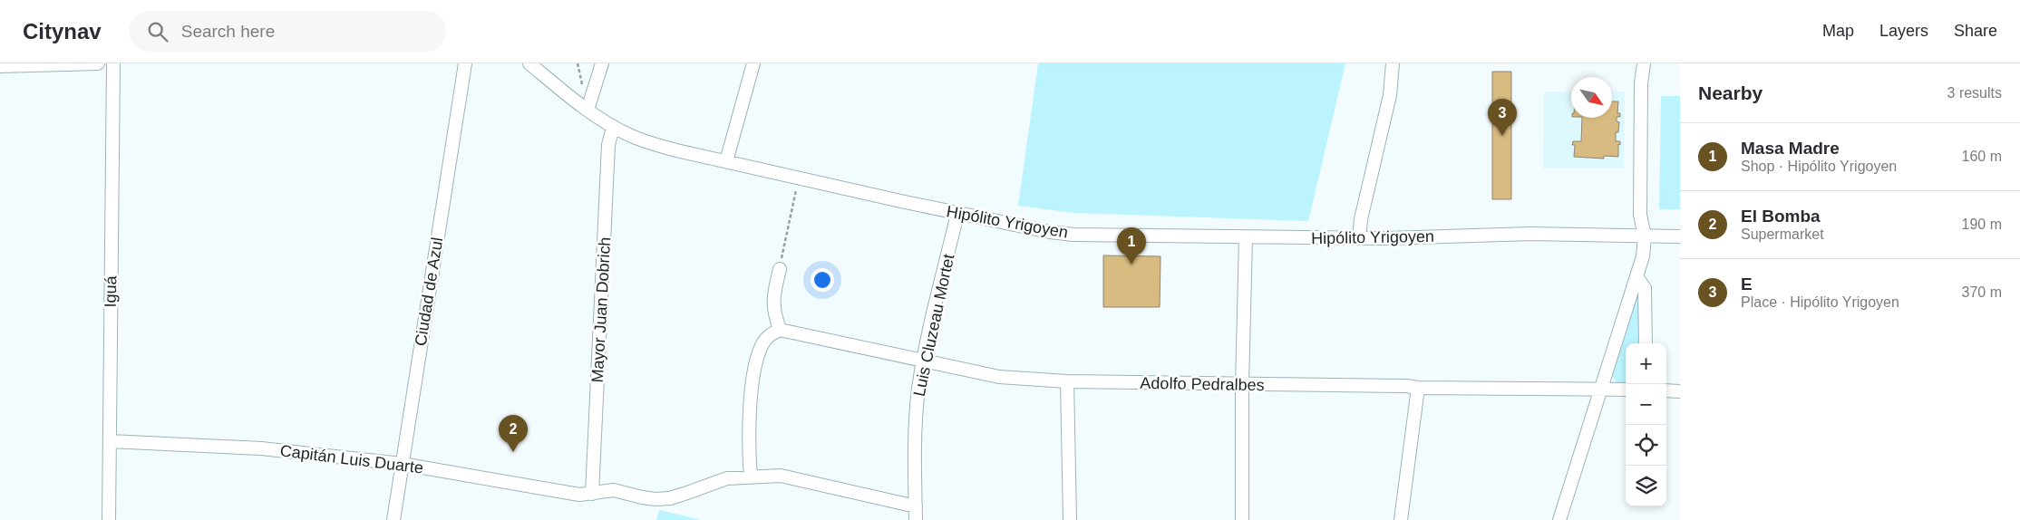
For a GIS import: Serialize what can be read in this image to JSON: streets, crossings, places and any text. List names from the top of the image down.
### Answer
{
  "streets": {
    "street": [
      "Hipólito Yrigoyen",
      "Iguá",
      "Ciudad de Azul",
      "Mayor Juan Dobrich",
      "Luis Cluzeau Mortet",
      "Adolfo Pedralbes",
      "Capitán Luis Duarte"
    ]
  },
  "crossings": [
    ["Hipólito Yrigoyen", "Mayor Juan Dobrich"],
    ["Hipólito Yrigoyen", "Luis Cluzeau Mortet"],
    ["Iguá", "Capitán Luis Duarte"],
    ["Ciudad de Azul", "Capitán Luis Duarte"],
    ["Mayor Juan Dobrich", "Capitán Luis Duarte"],
    ["Luis Cluzeau Mortet", "Adolfo Pedralbes"],
    ["Luis Cluzeau Mortet", "Capitán Luis Duarte"]
  ],
  "north": "bottom right",
  "page": {
    "header": "Citynav",
    "search": "Search here",
    "nav": ["Map", "Layers", "Share"],
    "heading": ["Nearby", "3 results"],
    "pins": ["3", "1", "2"],
    "list": [
      {
        "mark": "1",
        "name": "Masa Madre",
        "note": "Shop · Hipólito Yrigoyen",
        "value": "160 m"
      },
      {
        "mark": "2",
        "name": "El Bomba",
        "note": "Supermarket",
        "value": "190 m"
      },
      {
        "mark": "3",
        "name": "E",
        "note": "Place · Hipólito Yrigoyen",
        "value": "370 m"
      }
    ],
    "map_buttons": ["+", "−"]
  }
}
